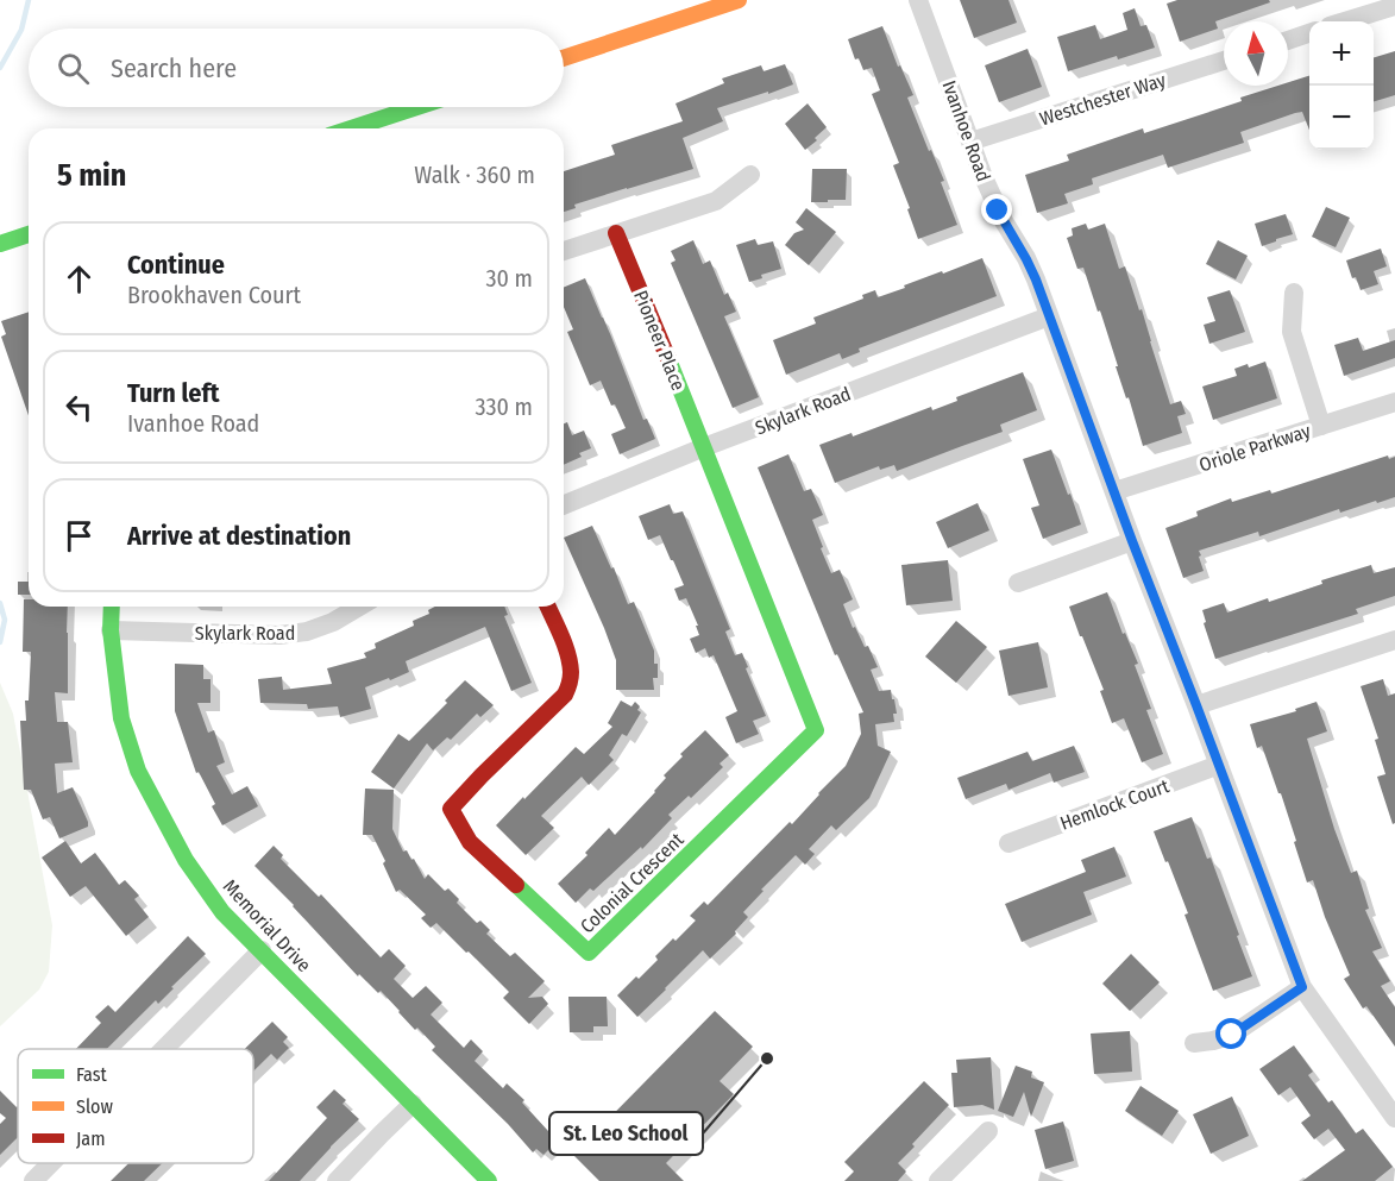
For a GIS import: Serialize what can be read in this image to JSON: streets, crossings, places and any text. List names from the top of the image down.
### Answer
{
  "streets": {
    "street": [
      "Westchester Way",
      "Ivanhoe Road",
      "Pioneer Place",
      "Skylark Road",
      "Oriole Parkway",
      "Hemlock Court",
      "Colonial Crescent",
      "Memorial Drive"
    ]
  },
  "crossings": [
    ["Westchester Way", "Ivanhoe Road"],
    ["Ivanhoe Road", "Skylark Road"],
    ["Ivanhoe Road", "Oriole Parkway"],
    ["Ivanhoe Road", "Hemlock Court"],
    ["Pioneer Place", "Skylark Road"],
    ["Pioneer Place", "Colonial Crescent"],
    ["Skylark Road", "Colonial Crescent"],
    ["Skylark Road", "Memorial Drive"]
  ],
  "places": ["St. Leo School"],
  "legend": ["Fast", "Slow", "Jam"],
  "north": "top",
  "page": {
    "map_buttons": ["+", "−"],
    "search": "Search here",
    "heading": ["5 min", "Walk · 360 m"],
    "list": [
      ["Continue", "Brookhaven Court", "30 m"],
      ["Turn left", "Ivanhoe Road", "330 m"],
      "Arrive at destination"
    ]
  }
}
